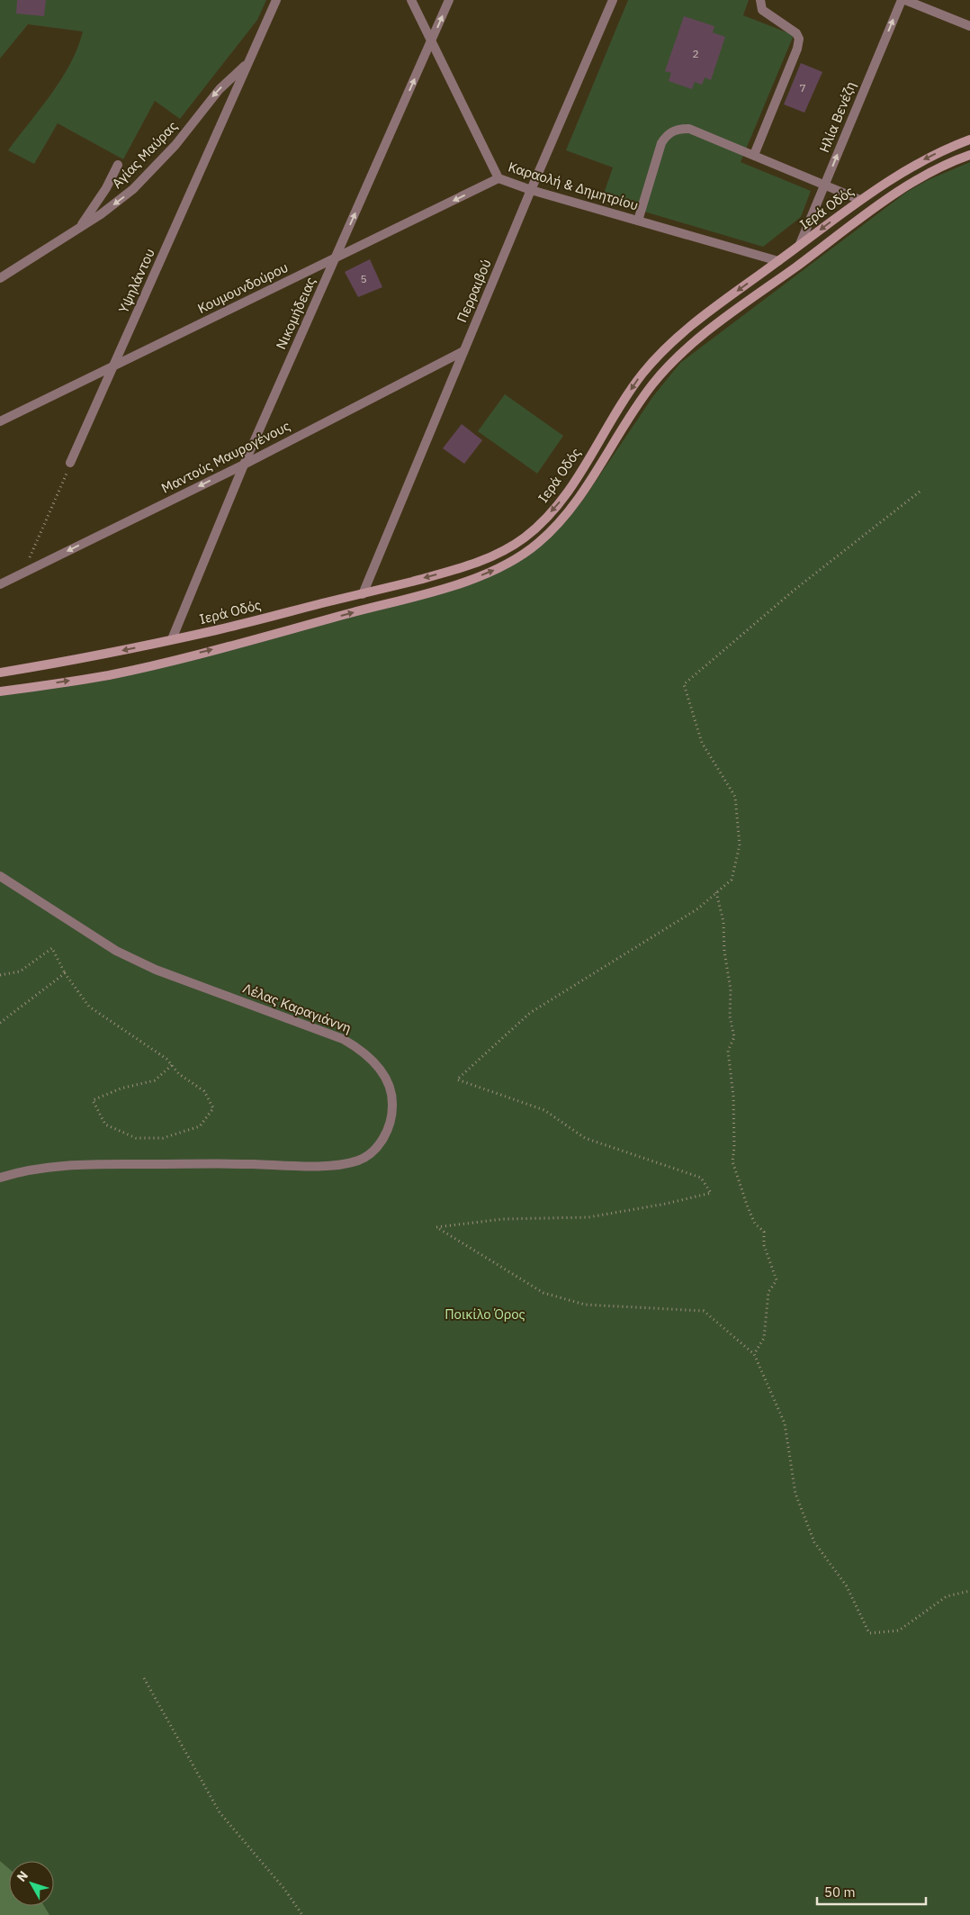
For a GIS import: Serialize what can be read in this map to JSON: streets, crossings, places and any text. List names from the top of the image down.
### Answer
{
  "streets": {
    "main road": ["Ιερά Οδός"],
    "street": [
      "Ηλία Βενέζη",
      "Αγίας Μαύρας",
      "Καραολή & Δημητρίου",
      "Υψηλάντου",
      "Κουμουνδούρου",
      "Περραιβού",
      "Νικομήδειας",
      "Μαντούς Μαυρογένους",
      "Λέλας Καραγιάννη"
    ]
  },
  "crossings": [
    ["Ηλία Βενέζη", "Ιερά Οδός"],
    ["Αγίας Μαύρας", "Υψηλάντου"],
    ["Καραολή & Δημητρίου", "Ιερά Οδός"],
    ["Καραολή & Δημητρίου", "Κουμουνδούρου"],
    ["Καραολή & Δημητρίου", "Περραιβού"],
    ["Καραολή & Δημητρίου", "Νικομήδειας"],
    ["Ιερά Οδός", "Περραιβού"],
    ["Ιερά Οδός", "Νικομήδειας"],
    ["Υψηλάντου", "Κουμουνδούρου"],
    ["Κουμουνδούρου", "Νικομήδειας"],
    ["Περραιβού", "Μαντούς Μαυρογένους"],
    ["Νικομήδειας", "Μαντούς Μαυρογένους"]
  ],
  "one_way": ["Ηλία Βενέζη", "Νικομήδειας", "Μαντούς Μαυρογένους"],
  "parks": ["Ποικίλο Όρος"],
  "house_numbers": ["2", "7", "5"],
  "scale_bar": "50 m",
  "north": "top left"
}
